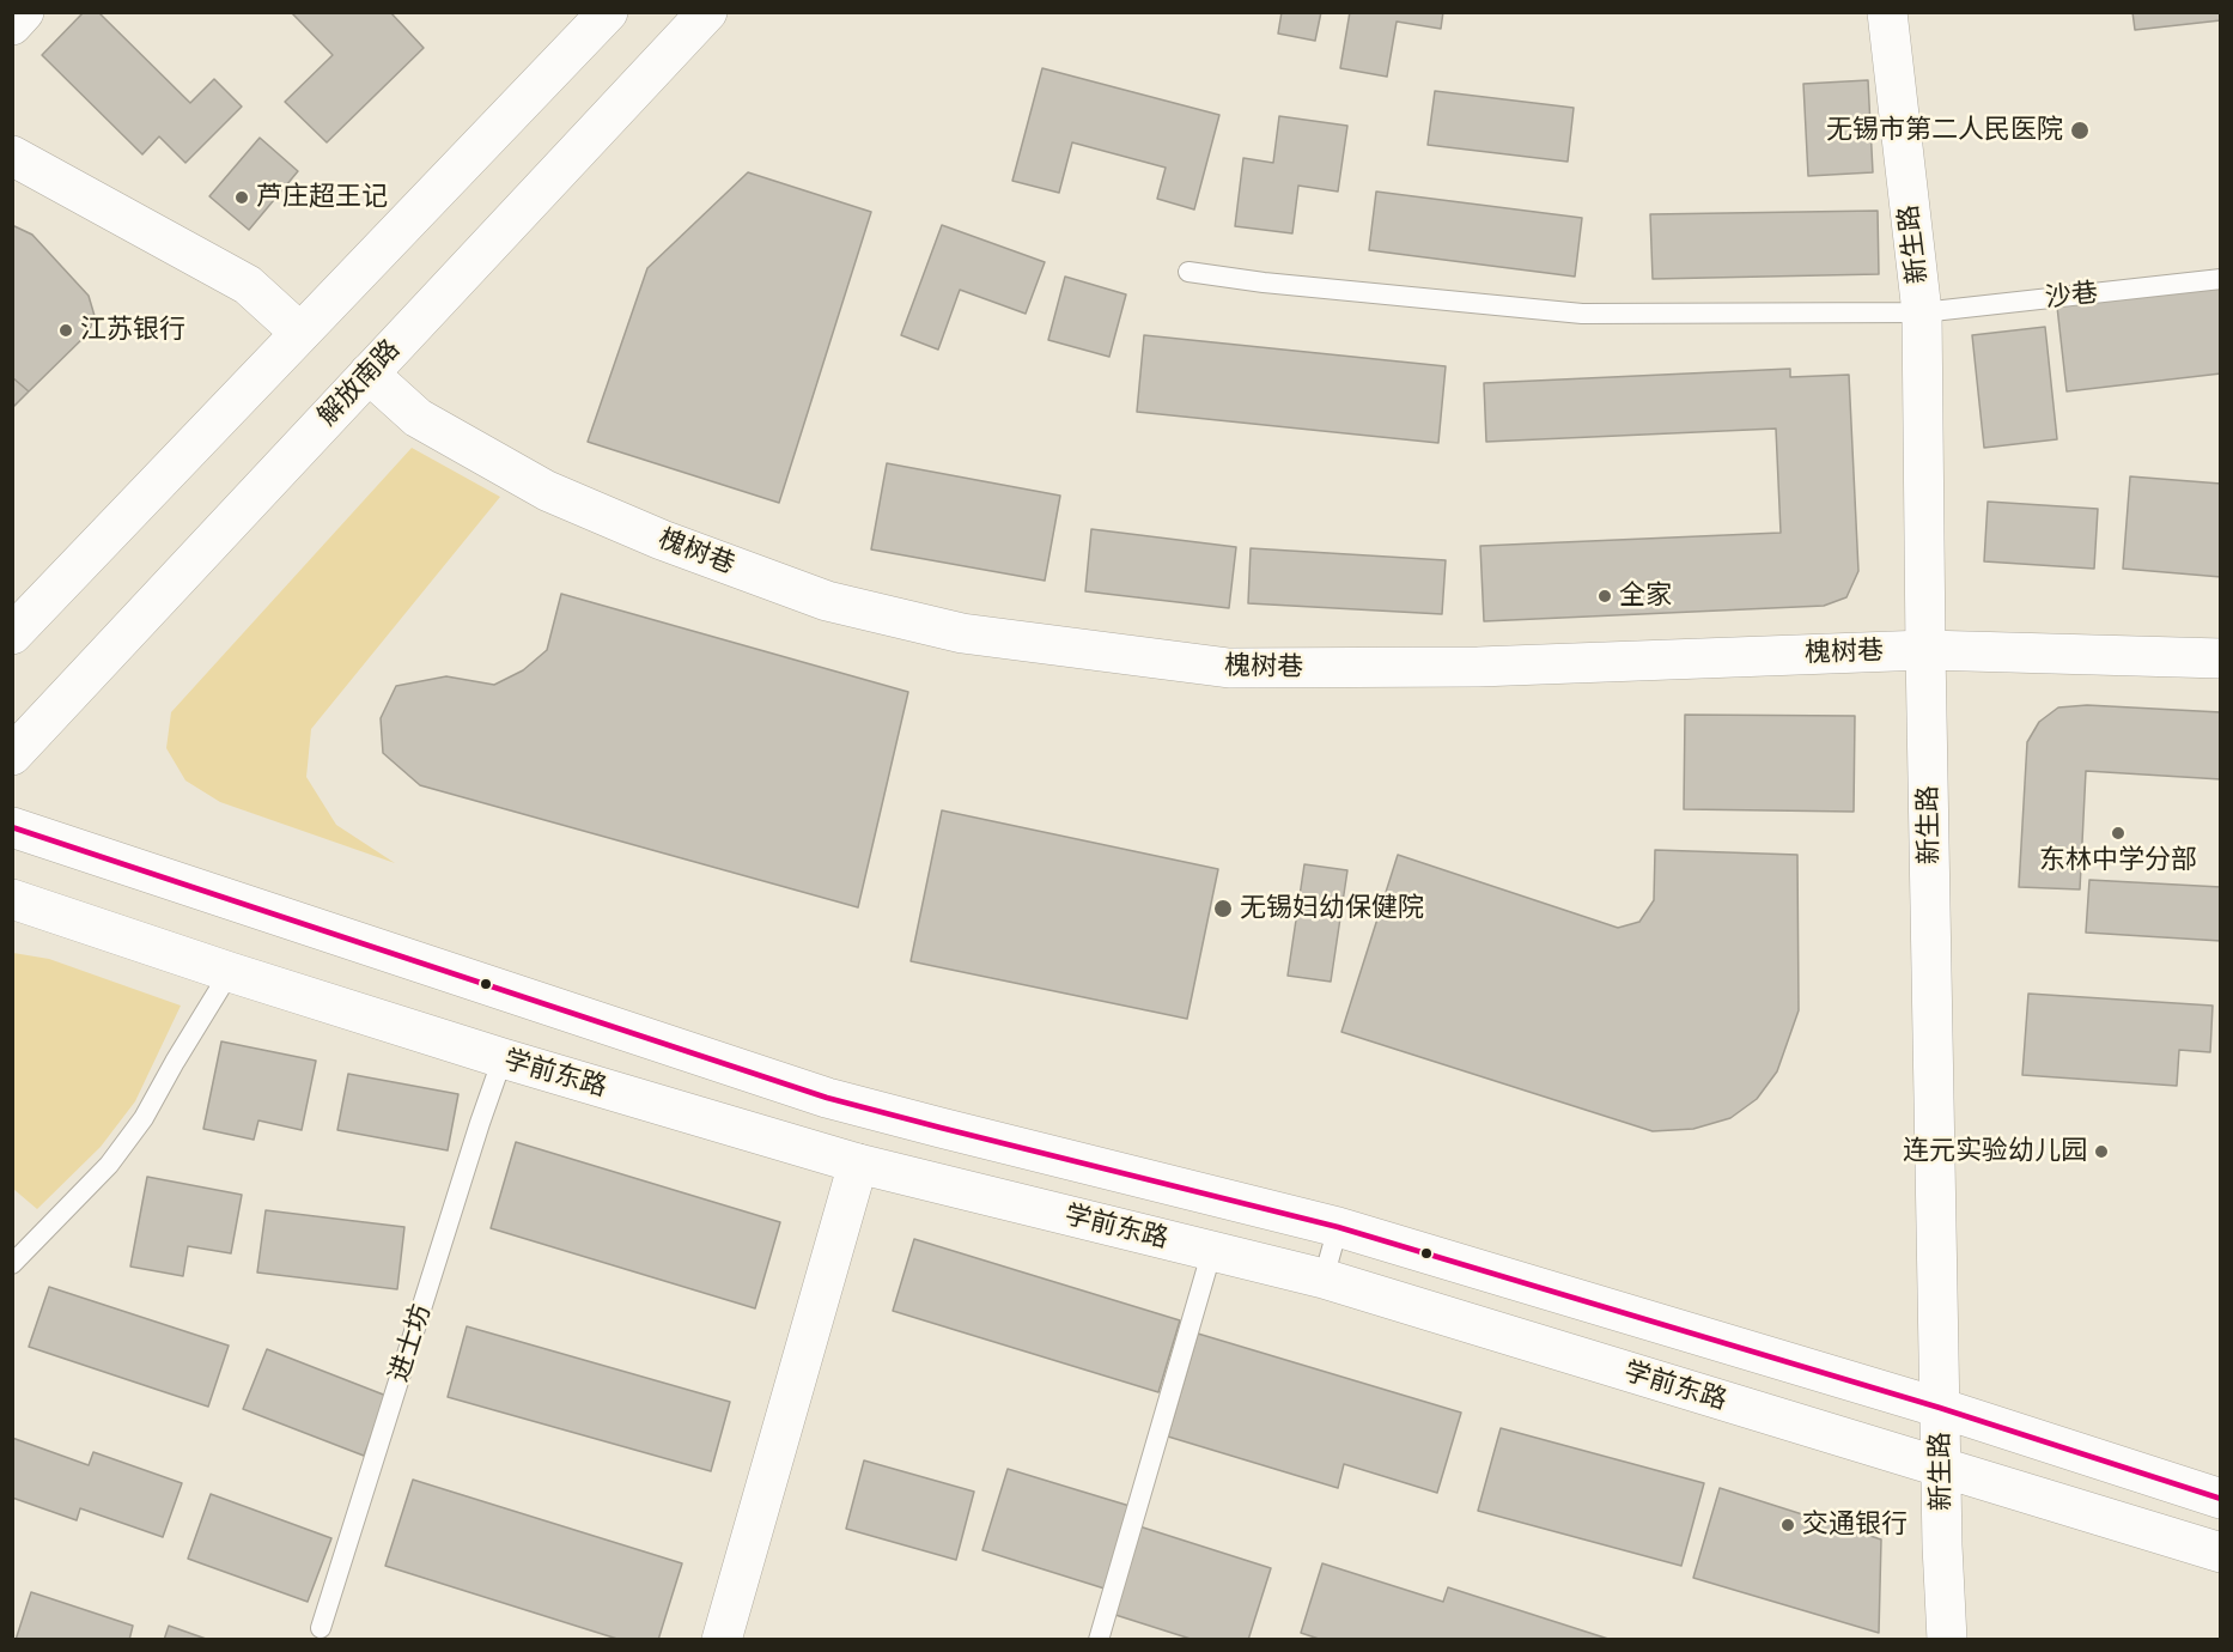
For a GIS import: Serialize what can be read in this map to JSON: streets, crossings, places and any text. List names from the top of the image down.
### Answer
{
  "streets": {
    "main road": [
      "新生路",
      "解放南路",
      "槐树巷",
      "学前东路"
    ],
    "lane": ["沙巷", "进士坊"]
  },
  "crossings": [
    ["新生路", "沙巷"],
    ["新生路", "槐树巷"],
    ["新生路", "学前东路"],
    ["解放南路", "槐树巷"],
    ["学前东路", "进士坊"]
  ],
  "places": [
    "无锡市第二人民医院",
    "芦庄超王记",
    "江苏银行",
    "全家",
    "东林中学分部",
    "无锡妇幼保健院",
    "连元实验幼儿园",
    "交通银行"
  ]
}
